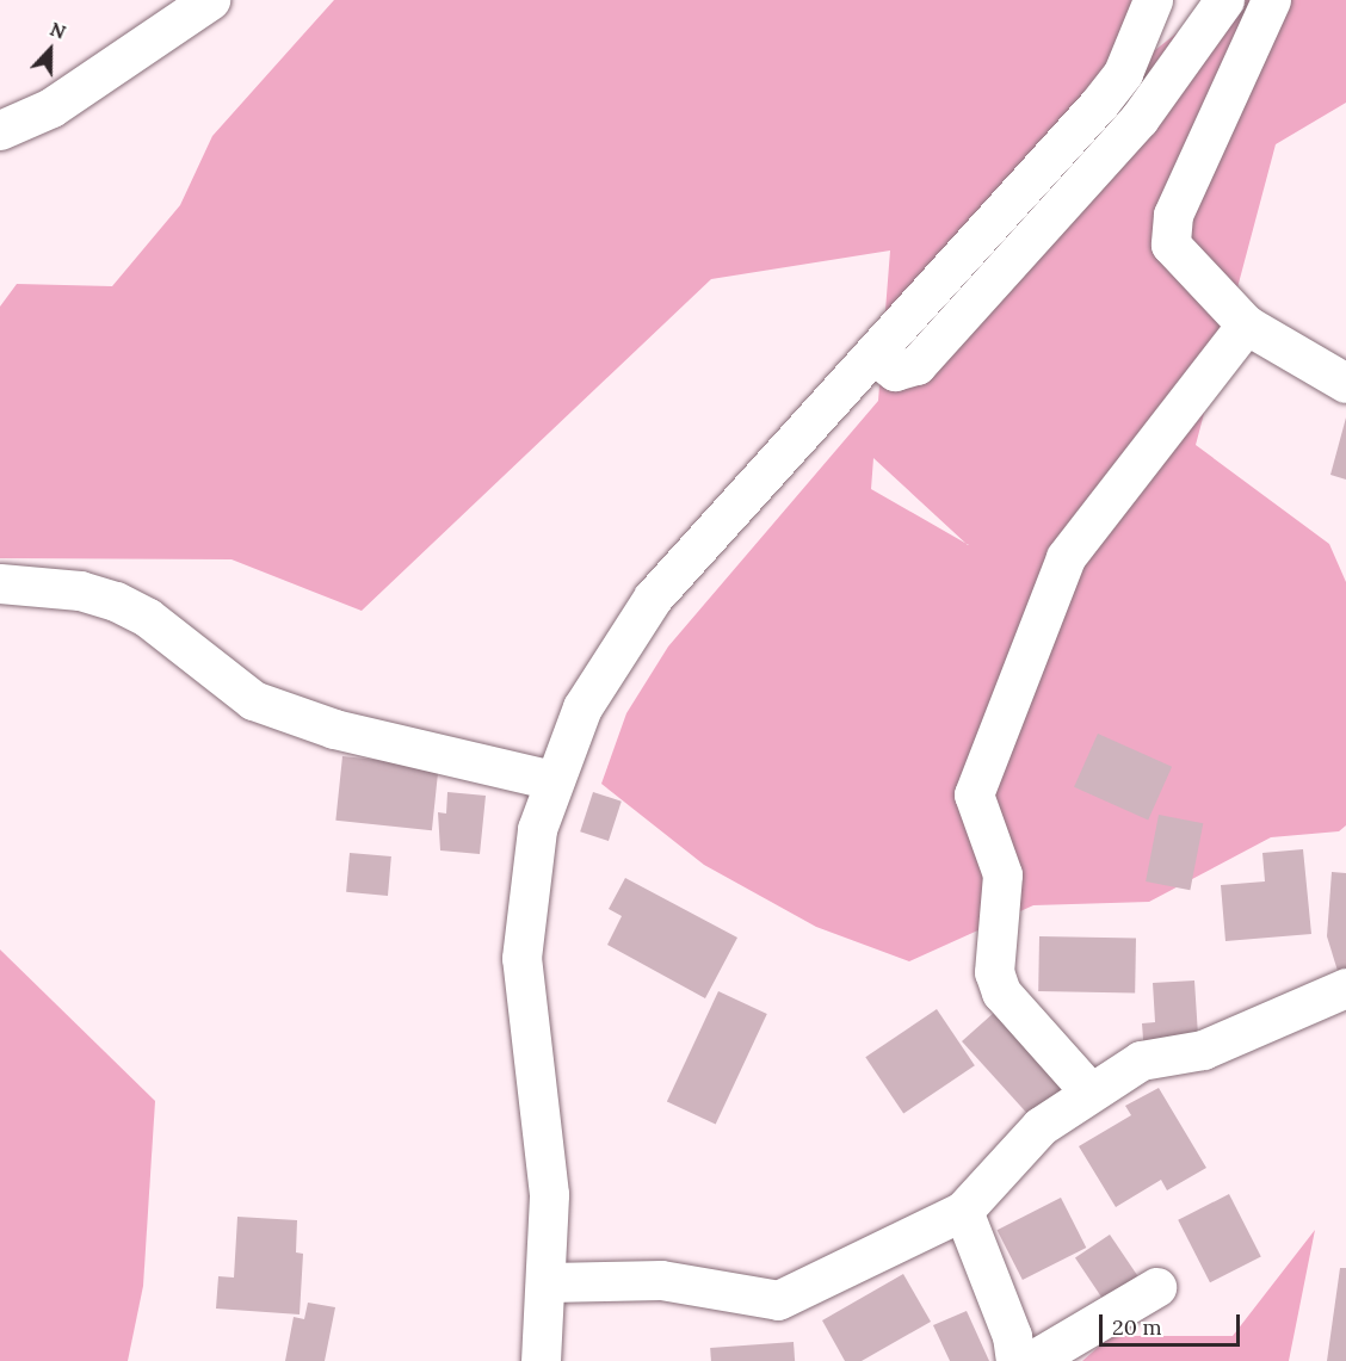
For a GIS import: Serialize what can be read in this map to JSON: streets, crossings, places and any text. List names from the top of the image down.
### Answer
{
  "scale_bar": "20 m",
  "north": "top"
}
